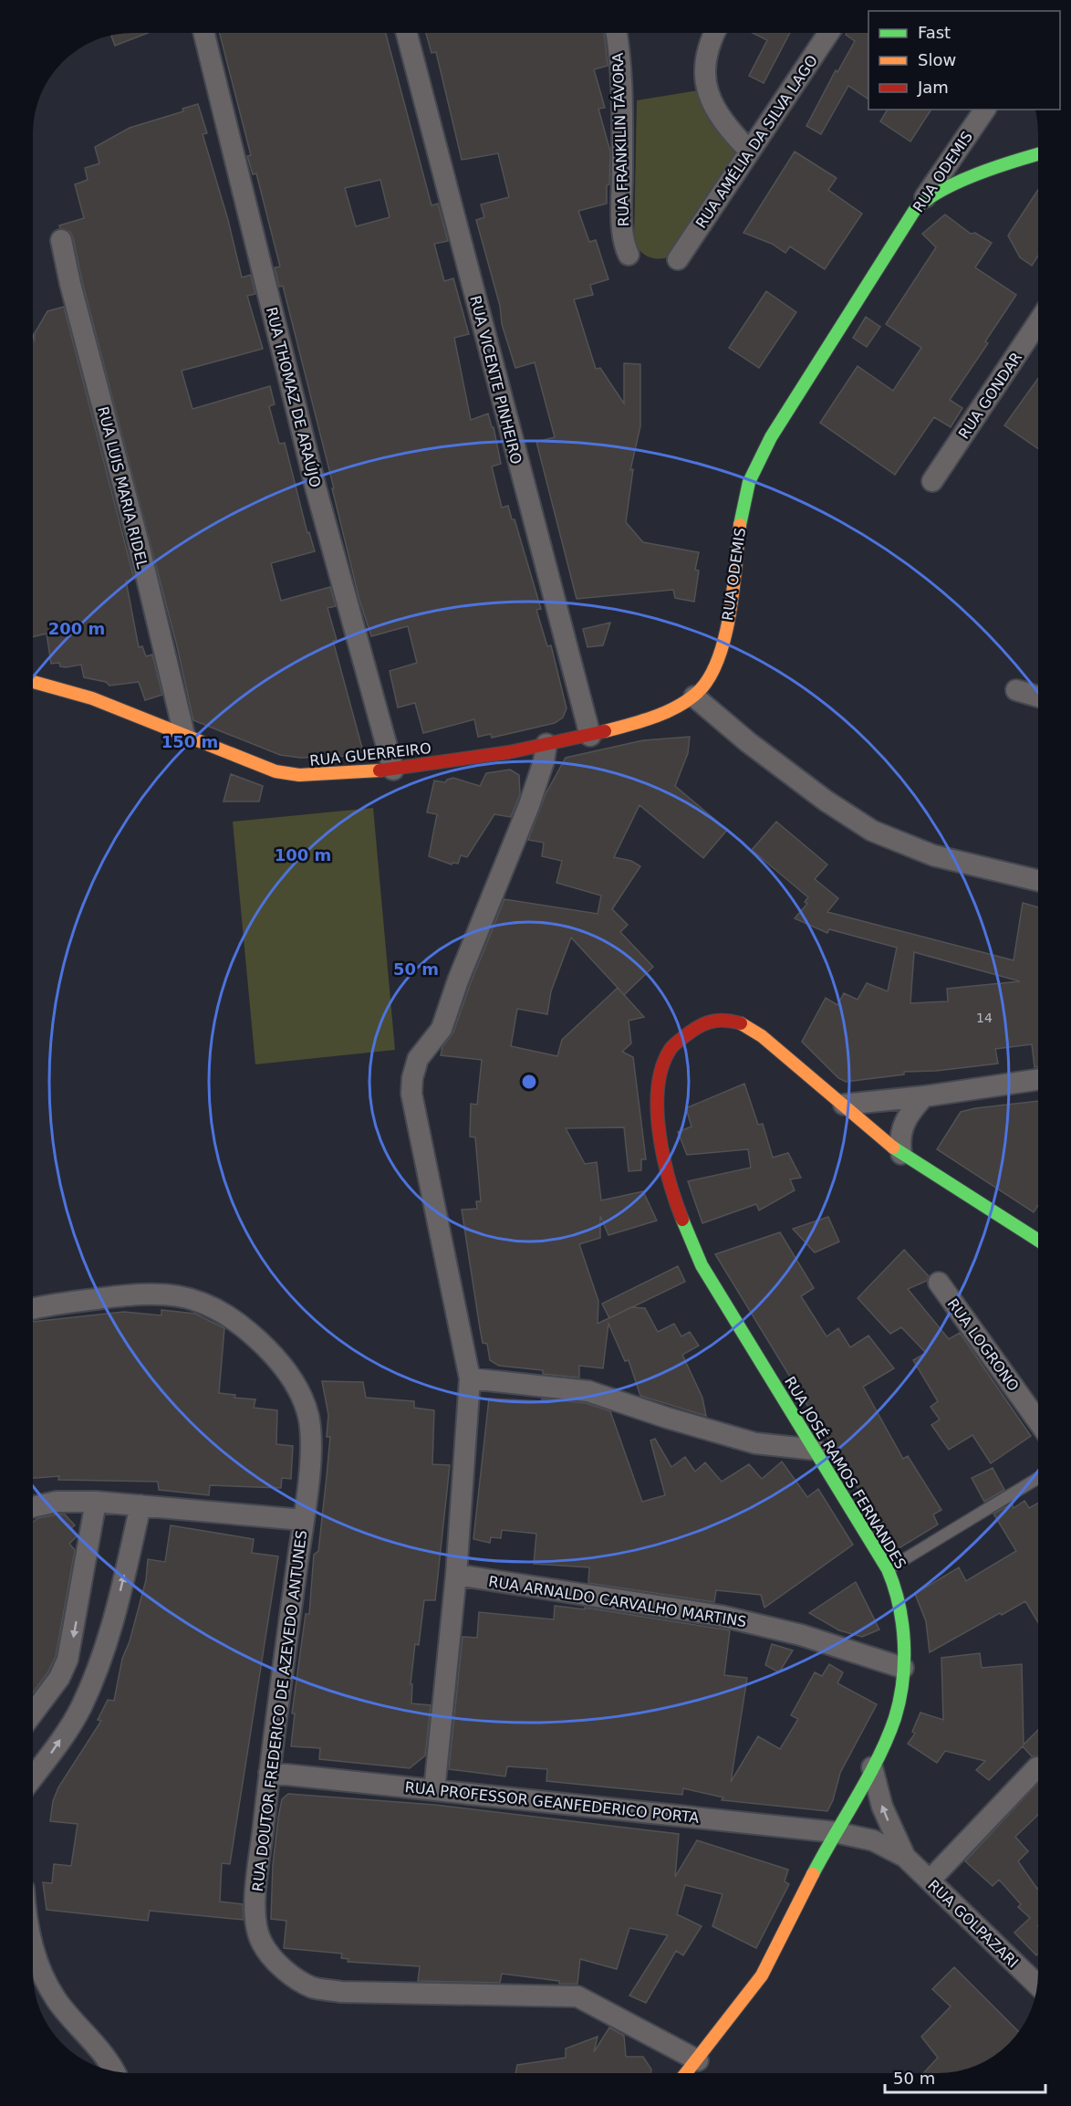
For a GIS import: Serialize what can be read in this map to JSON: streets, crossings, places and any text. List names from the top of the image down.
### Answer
{
  "streets": {
    "street": [
      "RUA FRANKILIN TÁVORA",
      "RUA AMÉLIA DA SILVA LAGO",
      "RUA ODEMIS",
      "RUA VICENTE PINHEIRO",
      "RUA GONDAR",
      "RUA THOMAZ DE ARAÚJO",
      "RUA LUIS MARIA RIDEL",
      "RUA GUERREIRO",
      "RUA LOGRONO",
      "RUA JOSÉ RAMOS FERNANDES",
      "RUA ARNALDO CARVALHO MARTINS",
      "RUA DOUTOR FREDERICO DE AZEVEDO ANTUNES",
      "RUA PROFESSOR GEANFEDERICO PORTA",
      "RUA GOLPAZARI"
    ]
  },
  "crossings": [
    ["RUA ODEMIS", "RUA GUERREIRO"],
    ["RUA VICENTE PINHEIRO", "RUA GUERREIRO"],
    ["RUA THOMAZ DE ARAÚJO", "RUA GUERREIRO"],
    ["RUA LUIS MARIA RIDEL", "RUA GUERREIRO"],
    ["RUA JOSÉ RAMOS FERNANDES", "RUA ARNALDO CARVALHO MARTINS"],
    ["RUA JOSÉ RAMOS FERNANDES", "RUA DOUTOR FREDERICO DE AZEVEDO ANTUNES"],
    ["RUA JOSÉ RAMOS FERNANDES", "RUA PROFESSOR GEANFEDERICO PORTA"],
    ["RUA JOSÉ RAMOS FERNANDES", "RUA GOLPAZARI"],
    ["RUA DOUTOR FREDERICO DE AZEVEDO ANTUNES", "RUA PROFESSOR GEANFEDERICO PORTA"],
    ["RUA PROFESSOR GEANFEDERICO PORTA", "RUA GOLPAZARI"]
  ],
  "house_numbers": ["14"],
  "legend": ["Fast", "Slow", "Jam"],
  "scale_bar": "50 m",
  "rings": [
    "200 m",
    "150 m",
    "100 m",
    "50 m"
  ]
}
